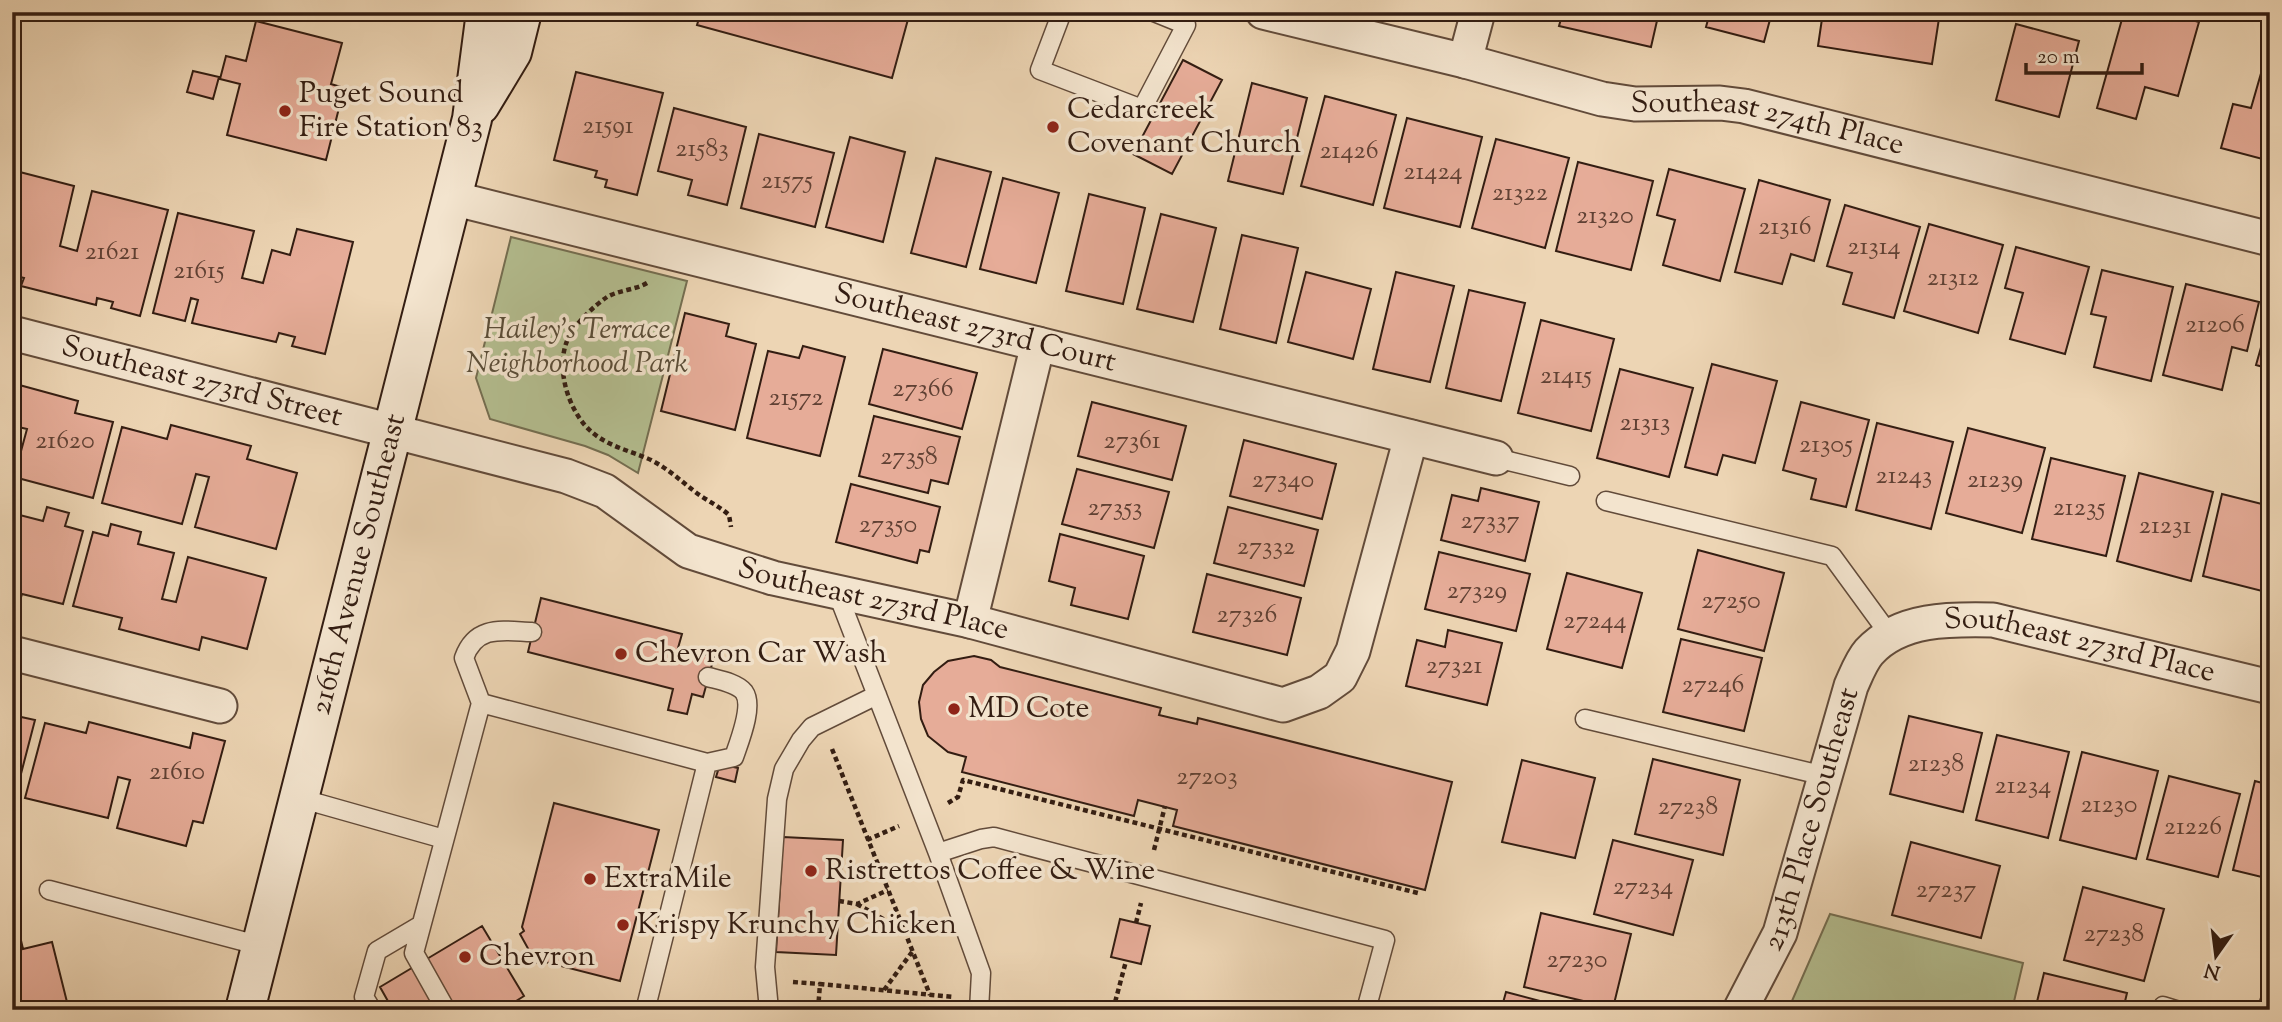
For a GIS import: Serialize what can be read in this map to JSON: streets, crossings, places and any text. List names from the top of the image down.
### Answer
{
  "streets": {
    "street": [
      "Southeast 274th Place",
      "Southeast 273rd Court",
      "Southeast 273rd Street",
      "216th Avenue Southeast",
      "Southeast 273rd Place",
      "213th Place Southeast"
    ]
  },
  "crossings": [
    ["Southeast 273rd Court", "216th Avenue Southeast"],
    ["Southeast 273rd Court", "Southeast 273rd Place"],
    ["Southeast 273rd Street", "216th Avenue Southeast"],
    ["Southeast 273rd Street", "Southeast 273rd Place"],
    ["216th Avenue Southeast", "Southeast 273rd Place"],
    ["Southeast 273rd Place", "213th Place Southeast"]
  ],
  "parks": ["Hailey's Terrace Neighborhood Park"],
  "places": [
    "Puget Sound Fire Station 83",
    "Cedarcreek Covenant Church",
    "Chevron Car Wash",
    "MD Cote",
    "Ristrettos Coffee & Wine",
    "ExtraMile",
    "Krispy Krunchy Chicken",
    "Chevron"
  ],
  "house_numbers": [
    "21591",
    "21583",
    "21426",
    "21424",
    "21575",
    "21322",
    "21320",
    "21316",
    "21314",
    "21621",
    "21615",
    "21312",
    "21206",
    "21415",
    "27366",
    "21572",
    "21313",
    "21620",
    "27361",
    "21305",
    "27358",
    "21243",
    "27340",
    "21239",
    "27353",
    "21235",
    "27337",
    "27350",
    "21231",
    "27332",
    "27329",
    "27250",
    "27326",
    "27244",
    "27321",
    "27246",
    "21238",
    "21610",
    "27203",
    "21234",
    "21230",
    "27238",
    "21226",
    "27234",
    "27237",
    "27238",
    "27230"
  ],
  "scale_bar": "20 m",
  "north": "bottom"
}
